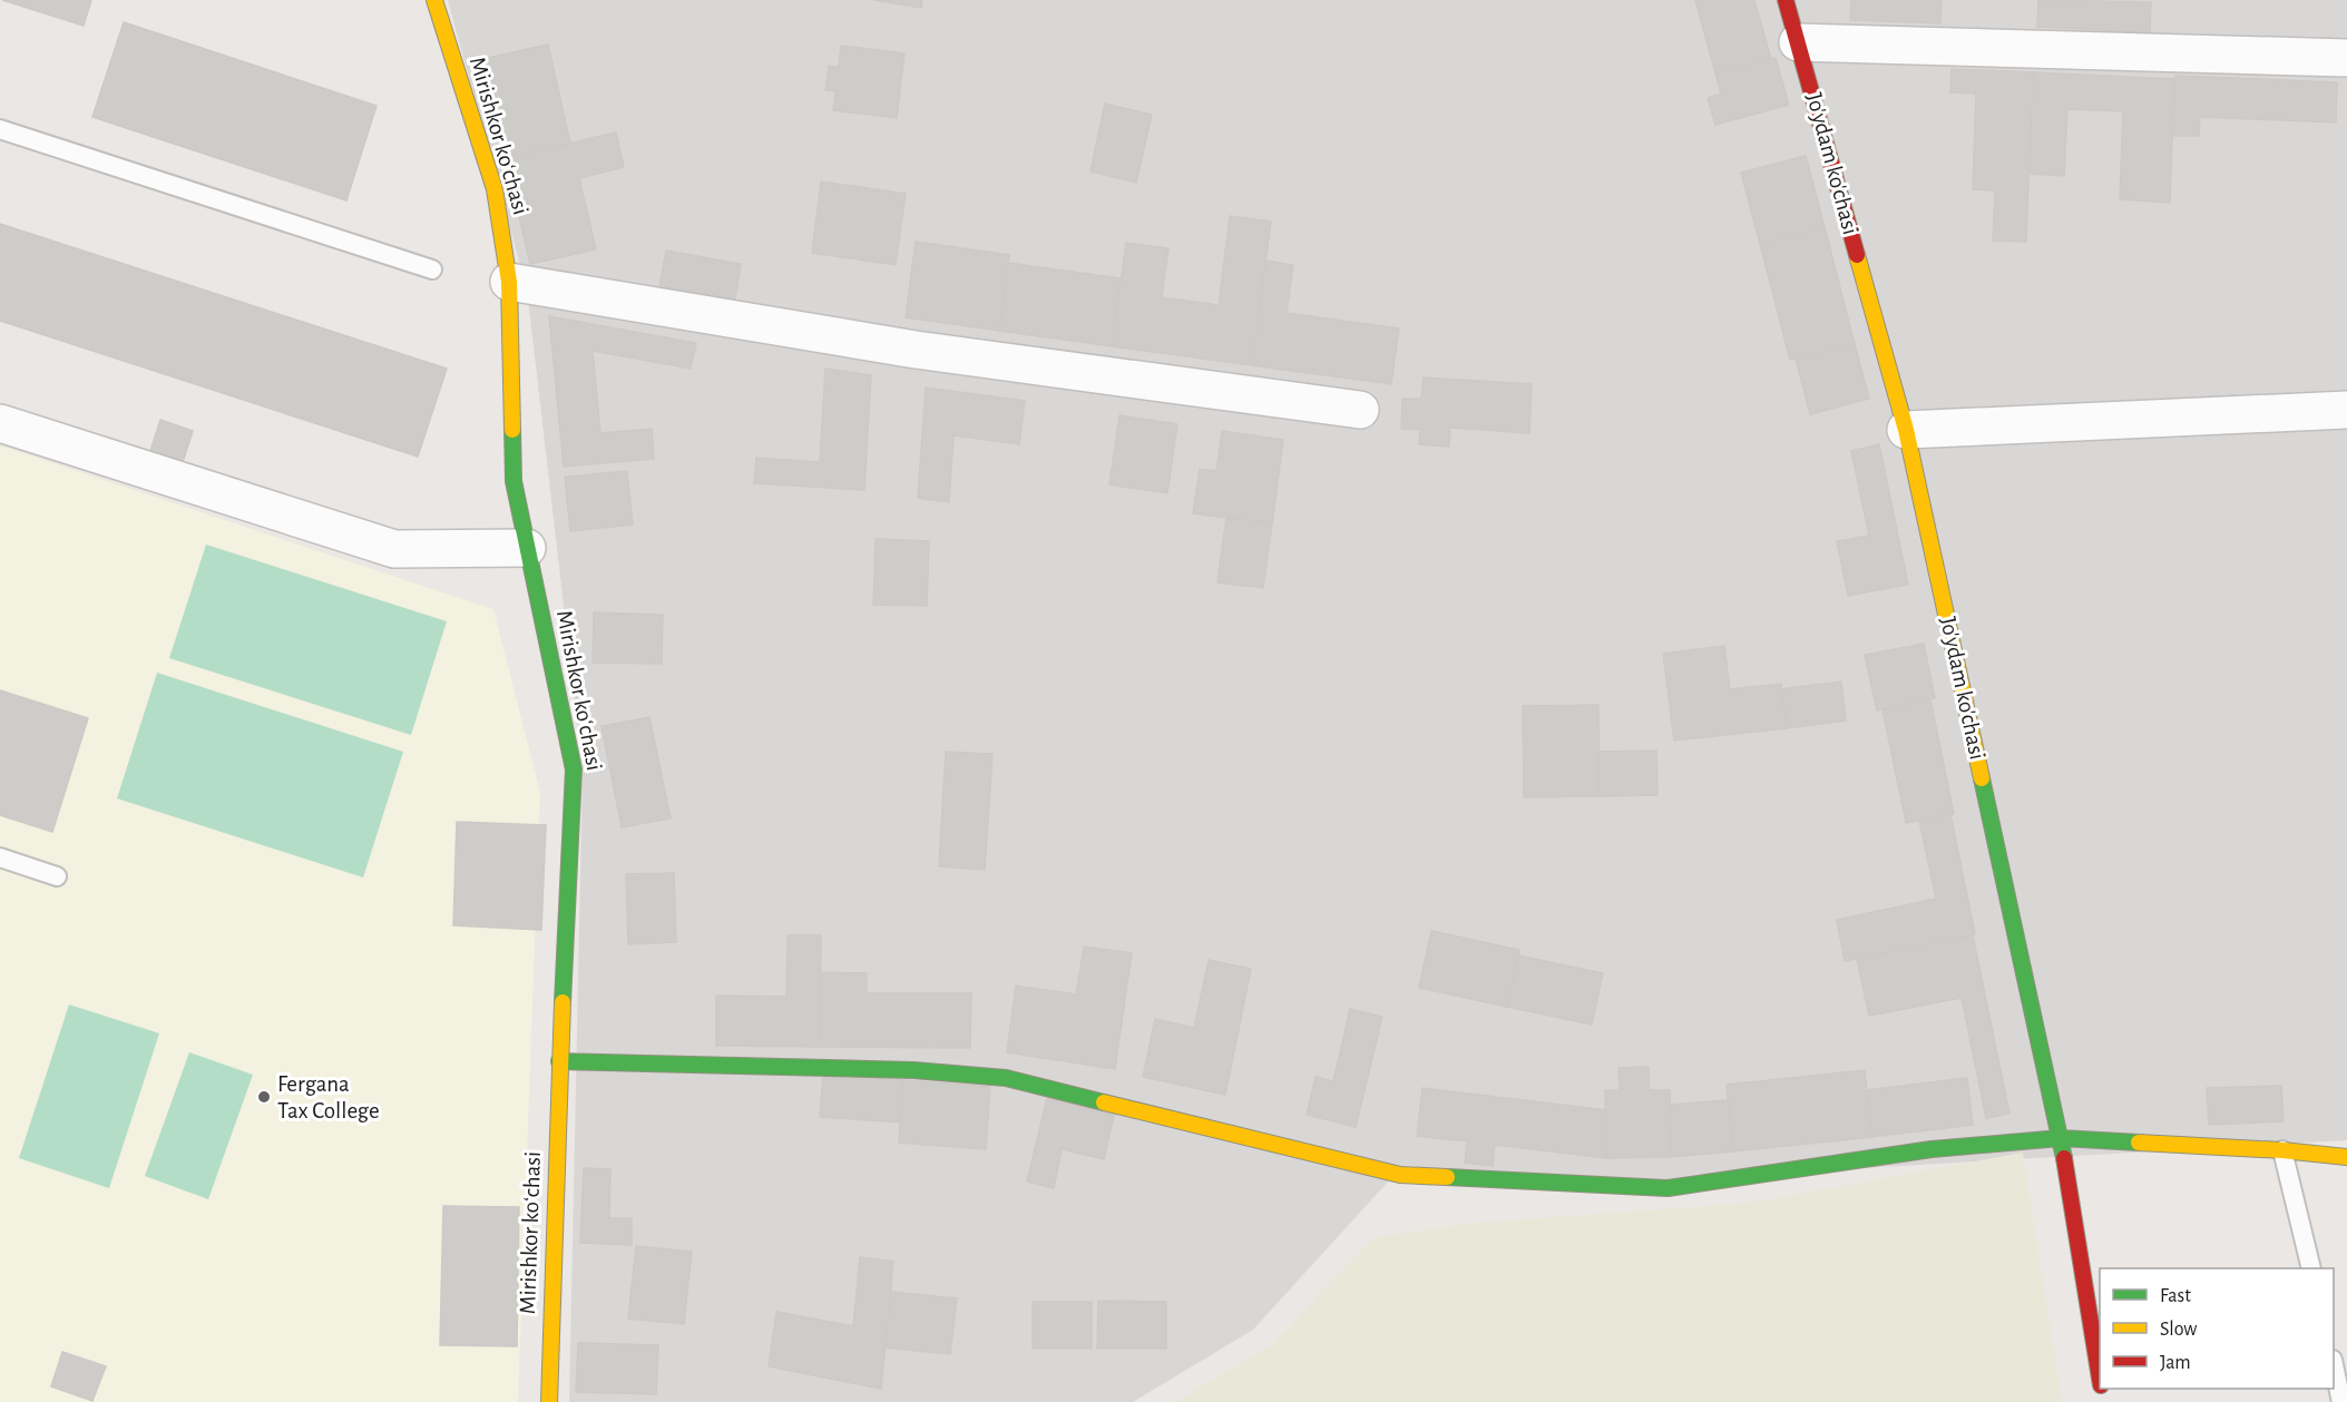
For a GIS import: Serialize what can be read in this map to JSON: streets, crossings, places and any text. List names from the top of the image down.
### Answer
{
  "streets": {
    "street": ["Mirishkor koʻchasi", "Jo'ydam ko'chasi"]
  },
  "places": ["Fergana Tax College"],
  "legend": ["Fast", "Slow", "Jam"]
}
